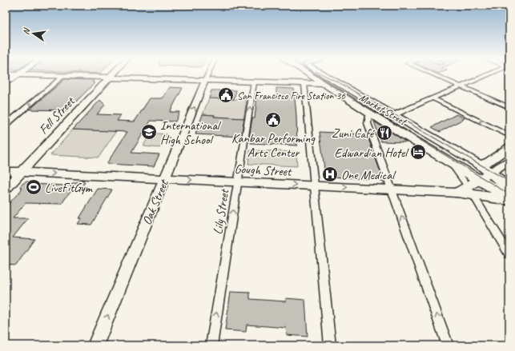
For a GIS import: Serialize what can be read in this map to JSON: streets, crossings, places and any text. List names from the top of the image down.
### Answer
{
  "streets": {
    "main road": [
      "Market Street",
      "Fell Street",
      "Gough Street",
      "Oak Street"
    ],
    "street": ["Lily Street"]
  },
  "crossings": [
    ["Fell Street", "Gough Street"],
    ["Gough Street", "Oak Street"],
    ["Gough Street", "Lily Street"]
  ],
  "one_way": ["Gough Street", "Oak Street", "Lily Street"],
  "places": {
    "public building": ["San Francisco Fire Station 36", "Kanbar Performing Arts Center"],
    "school or university": ["International High School"],
    "restaurant": ["Zuni Café"],
    "hotel": ["Edwardian Hotel"],
    "hospital": ["One Medical"],
    "sports": ["LiveFitGym"]
  },
  "north": "left"
}
